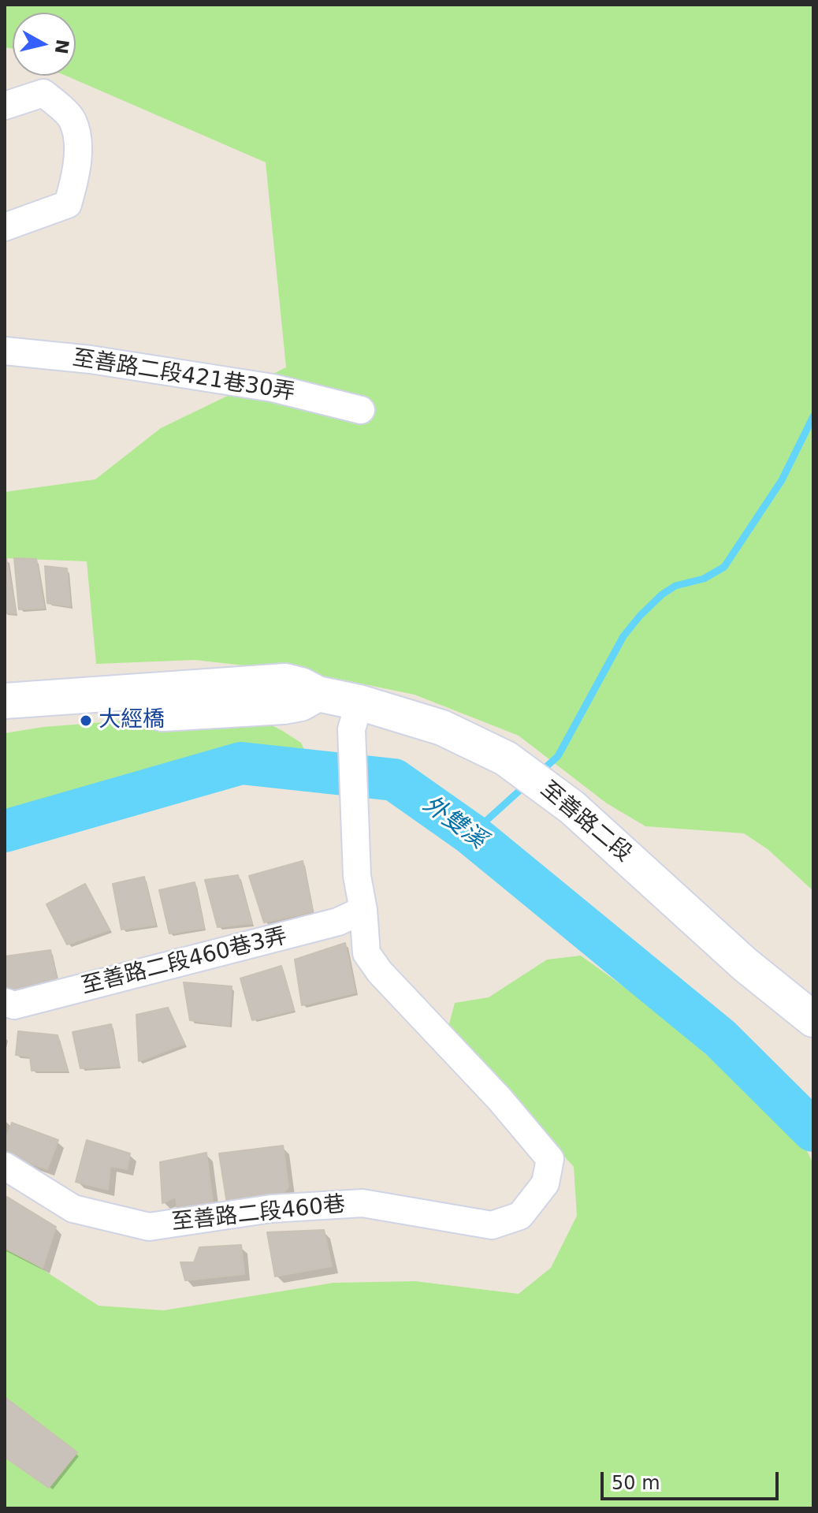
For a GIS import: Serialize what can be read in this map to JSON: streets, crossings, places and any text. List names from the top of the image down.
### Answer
{
  "streets": {
    "street": [
      "至善路二段421巷30弄",
      "至善路二段",
      "至善路二段460巷3弄",
      "至善路二段460巷"
    ]
  },
  "crossings": [
    ["至善路二段", "至善路二段460巷"],
    ["至善路二段460巷3弄", "至善路二段460巷"]
  ],
  "water": ["外雙溪"],
  "places": ["大經橋"],
  "scale_bar": "50 m",
  "north": "right"
}
